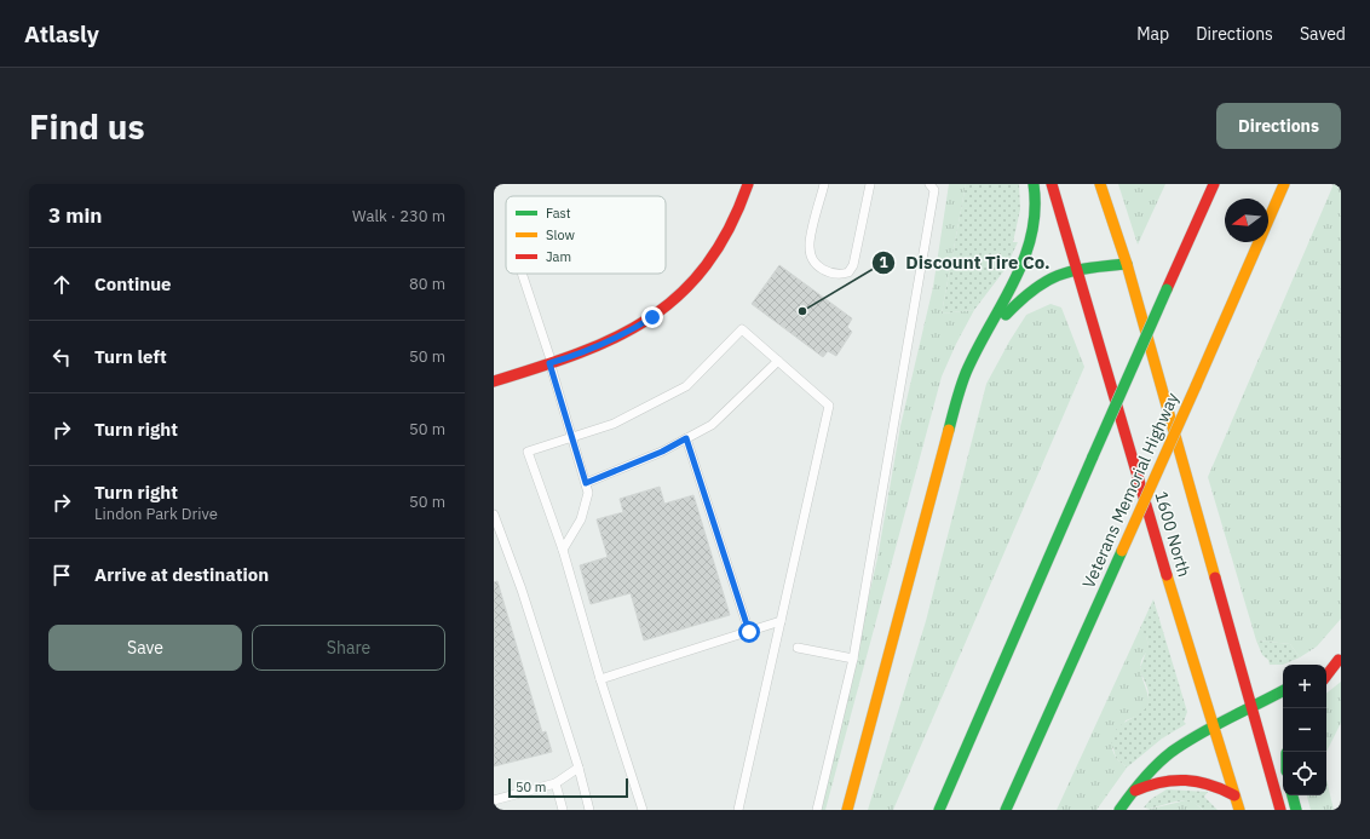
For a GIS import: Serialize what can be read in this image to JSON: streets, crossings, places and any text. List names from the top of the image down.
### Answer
{
  "streets": {
    "main road": ["Veterans Memorial Highway", "1600 North"]
  },
  "places": ["Discount Tire Co."],
  "legend": ["Fast", "Slow", "Jam"],
  "scale_bar": "50 m",
  "north": "left",
  "page": {
    "header": "Atlasly",
    "nav": ["Map", "Directions", "Saved"],
    "buttons": [
      "Directions",
      ["Save", "Share"]
    ],
    "title": "Find us",
    "heading": ["3 min", "Walk · 230 m"],
    "list": [
      ["Continue", "80 m"],
      ["Turn left", "50 m"],
      ["Turn right", "50 m"],
      ["Turn right", "Lindon Park Drive", "50 m"],
      "Arrive at destination"
    ],
    "map_buttons": ["+", "−"],
    "scale": "50 m"
  }
}
